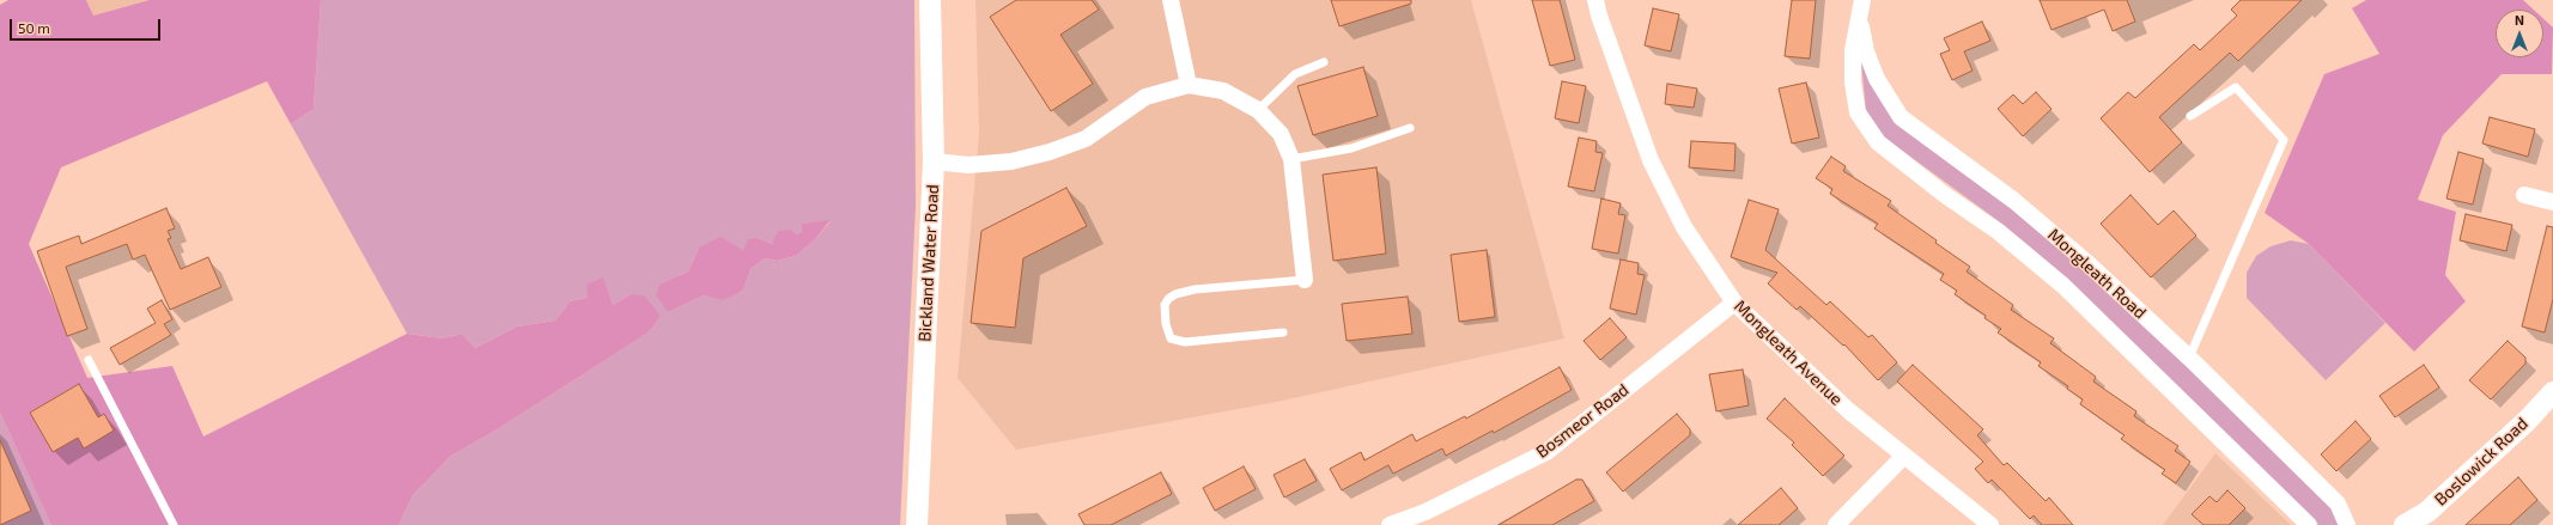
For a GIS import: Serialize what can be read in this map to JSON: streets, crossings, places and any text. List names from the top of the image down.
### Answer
{
  "streets": {
    "street": [
      "Bickland Water Road",
      "Mongleath Road",
      "Mongleath Avenue",
      "Bosmeor Road",
      "Boslowick Road"
    ]
  },
  "crossings": [
    ["Mongleath Avenue", "Bosmeor Road"]
  ],
  "scale_bar": "50 m",
  "north": "top"
}
